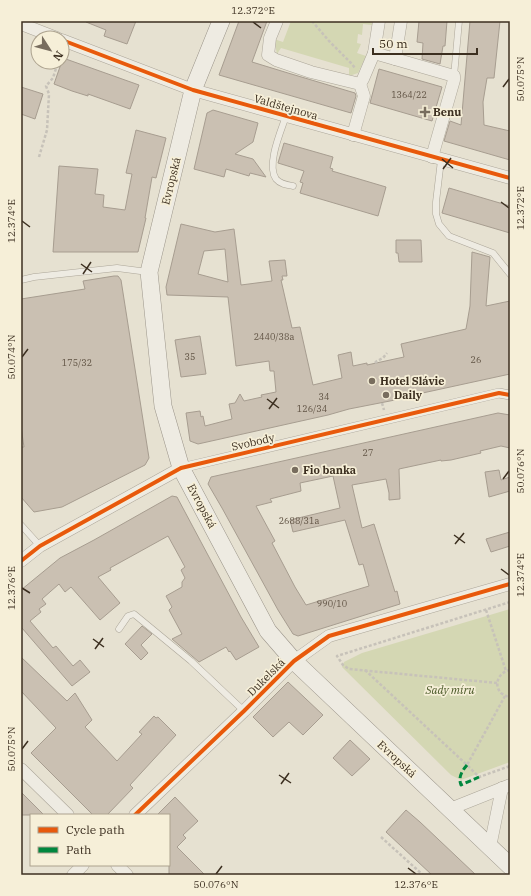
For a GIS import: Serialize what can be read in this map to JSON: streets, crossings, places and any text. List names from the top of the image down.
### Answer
{
  "streets": {
    "main road": ["Evropská"],
    "street": ["Valdštejnova", "Svobody", "Dukelská"]
  },
  "crossings": [
    ["Valdštejnova", "Evropská"],
    ["Evropská", "Svobody"],
    ["Evropská", "Dukelská"]
  ],
  "parks": ["Sady míru"],
  "places": {
    "health": ["Benu"],
    "other": ["Hotel Slávie", "Daily", "Fio banka"]
  },
  "house_numbers": [
    "1364/22",
    "2440/38a",
    "35",
    "26",
    "175/32",
    "34",
    "126/34",
    "27",
    "2688/31a",
    "990/10"
  ],
  "legend": ["Cycle path", "Path"],
  "scale_bar": "50 m",
  "north": "bottom right",
  "coordinates": [
    "12.372°E",
    "50.075°N",
    "12.374°E",
    "50.074°N",
    "50.076°N",
    "12.376°E"
  ]
}
